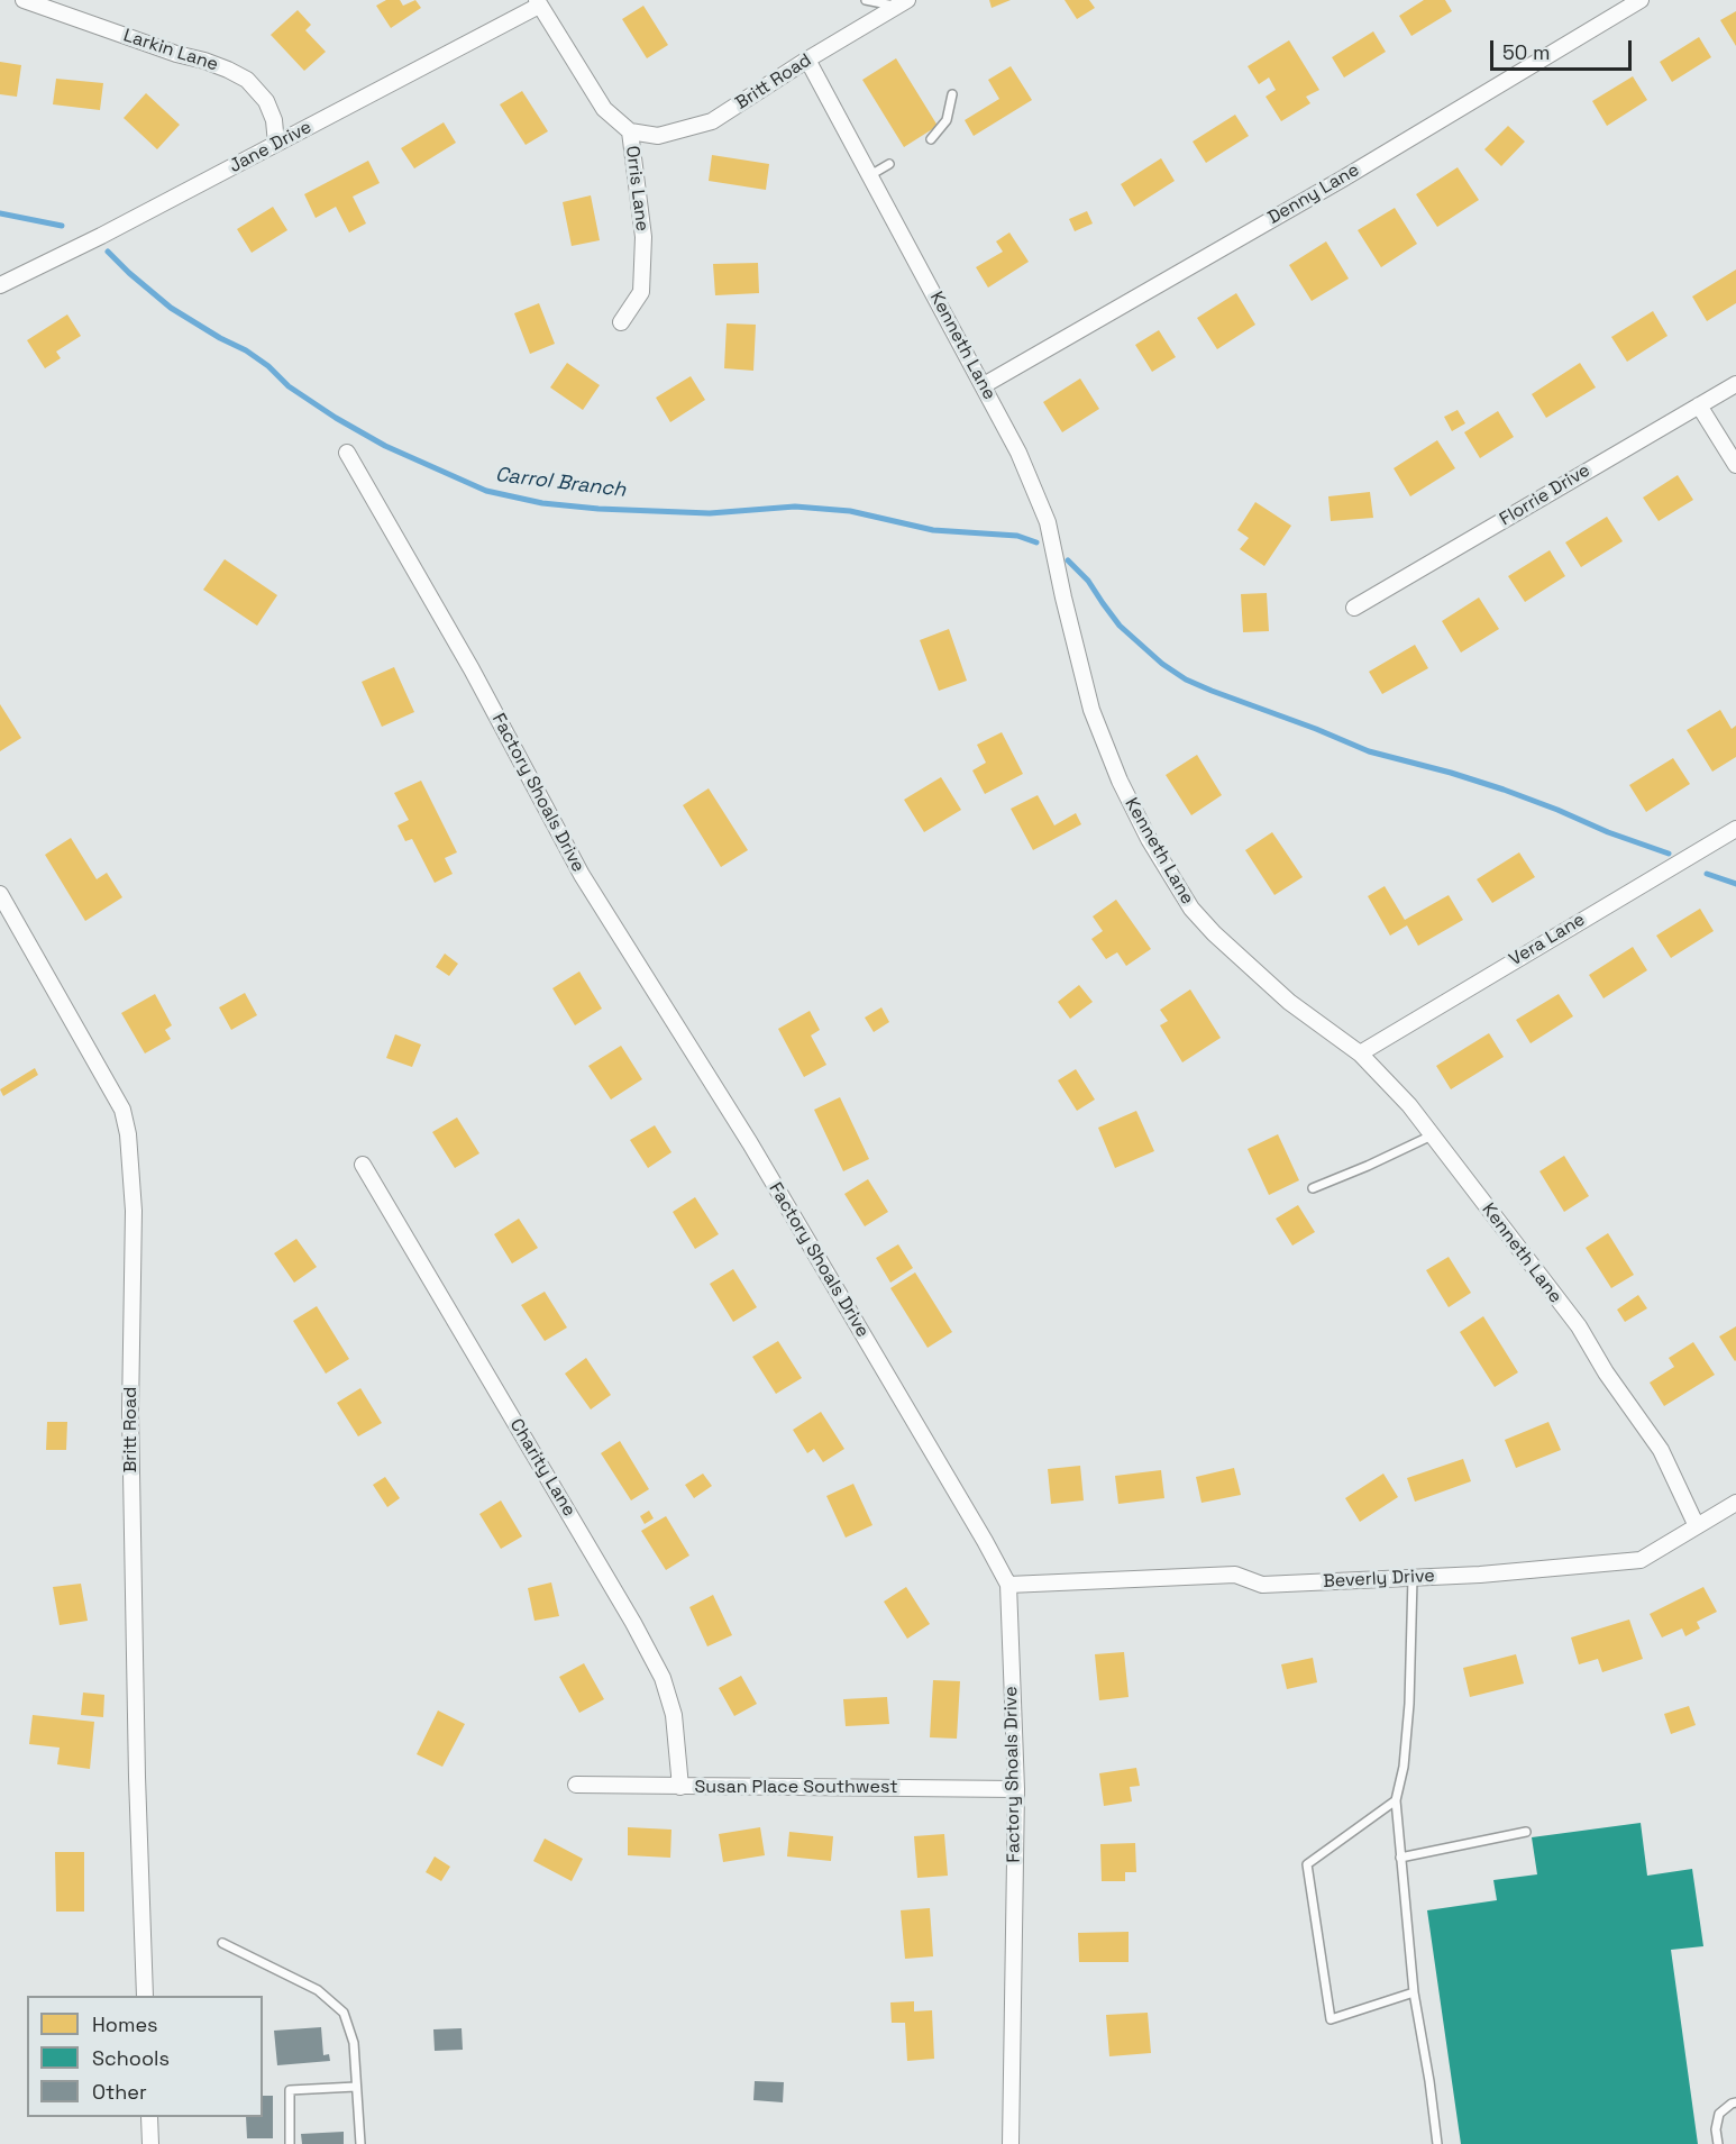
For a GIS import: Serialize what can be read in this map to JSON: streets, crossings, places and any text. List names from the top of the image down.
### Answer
{
  "streets": {
    "street": [
      "Larkin Lane",
      "Britt Road",
      "Jane Drive",
      "Orris Lane",
      "Denny Lane",
      "Kenneth Lane",
      "Florrie Drive",
      "Factory Shoals Drive",
      "Vera Lane",
      "Charity Lane",
      "Beverly Drive",
      "Susan Place Southwest"
    ]
  },
  "crossings": [
    ["Larkin Lane", "Jane Drive"],
    ["Britt Road", "Orris Lane"],
    ["Britt Road", "Kenneth Lane"],
    ["Jane Drive", "Orris Lane"],
    ["Denny Lane", "Kenneth Lane"],
    ["Kenneth Lane", "Vera Lane"],
    ["Kenneth Lane", "Beverly Drive"],
    ["Factory Shoals Drive", "Beverly Drive"],
    ["Factory Shoals Drive", "Susan Place Southwest"],
    ["Charity Lane", "Susan Place Southwest"]
  ],
  "water": ["Carrol Branch"],
  "legend": ["Homes", "Schools", "Other"],
  "scale_bar": "50 m"
}
